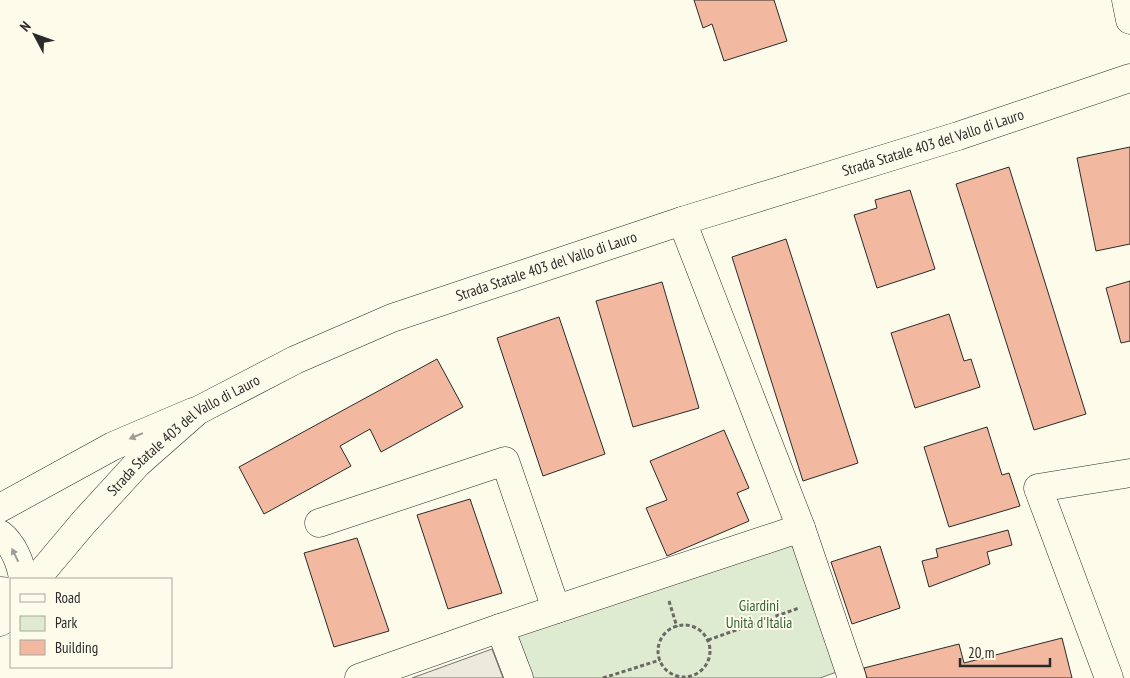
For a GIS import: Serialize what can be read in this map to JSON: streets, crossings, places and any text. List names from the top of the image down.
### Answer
{
  "streets": {
    "street": ["Strada Statale 403 del Vallo di Lauro"]
  },
  "parks": ["Giardini Unità d'Italia"],
  "legend": ["Road", "Park", "Building"],
  "scale_bar": "20 m",
  "north": "top left"
}
